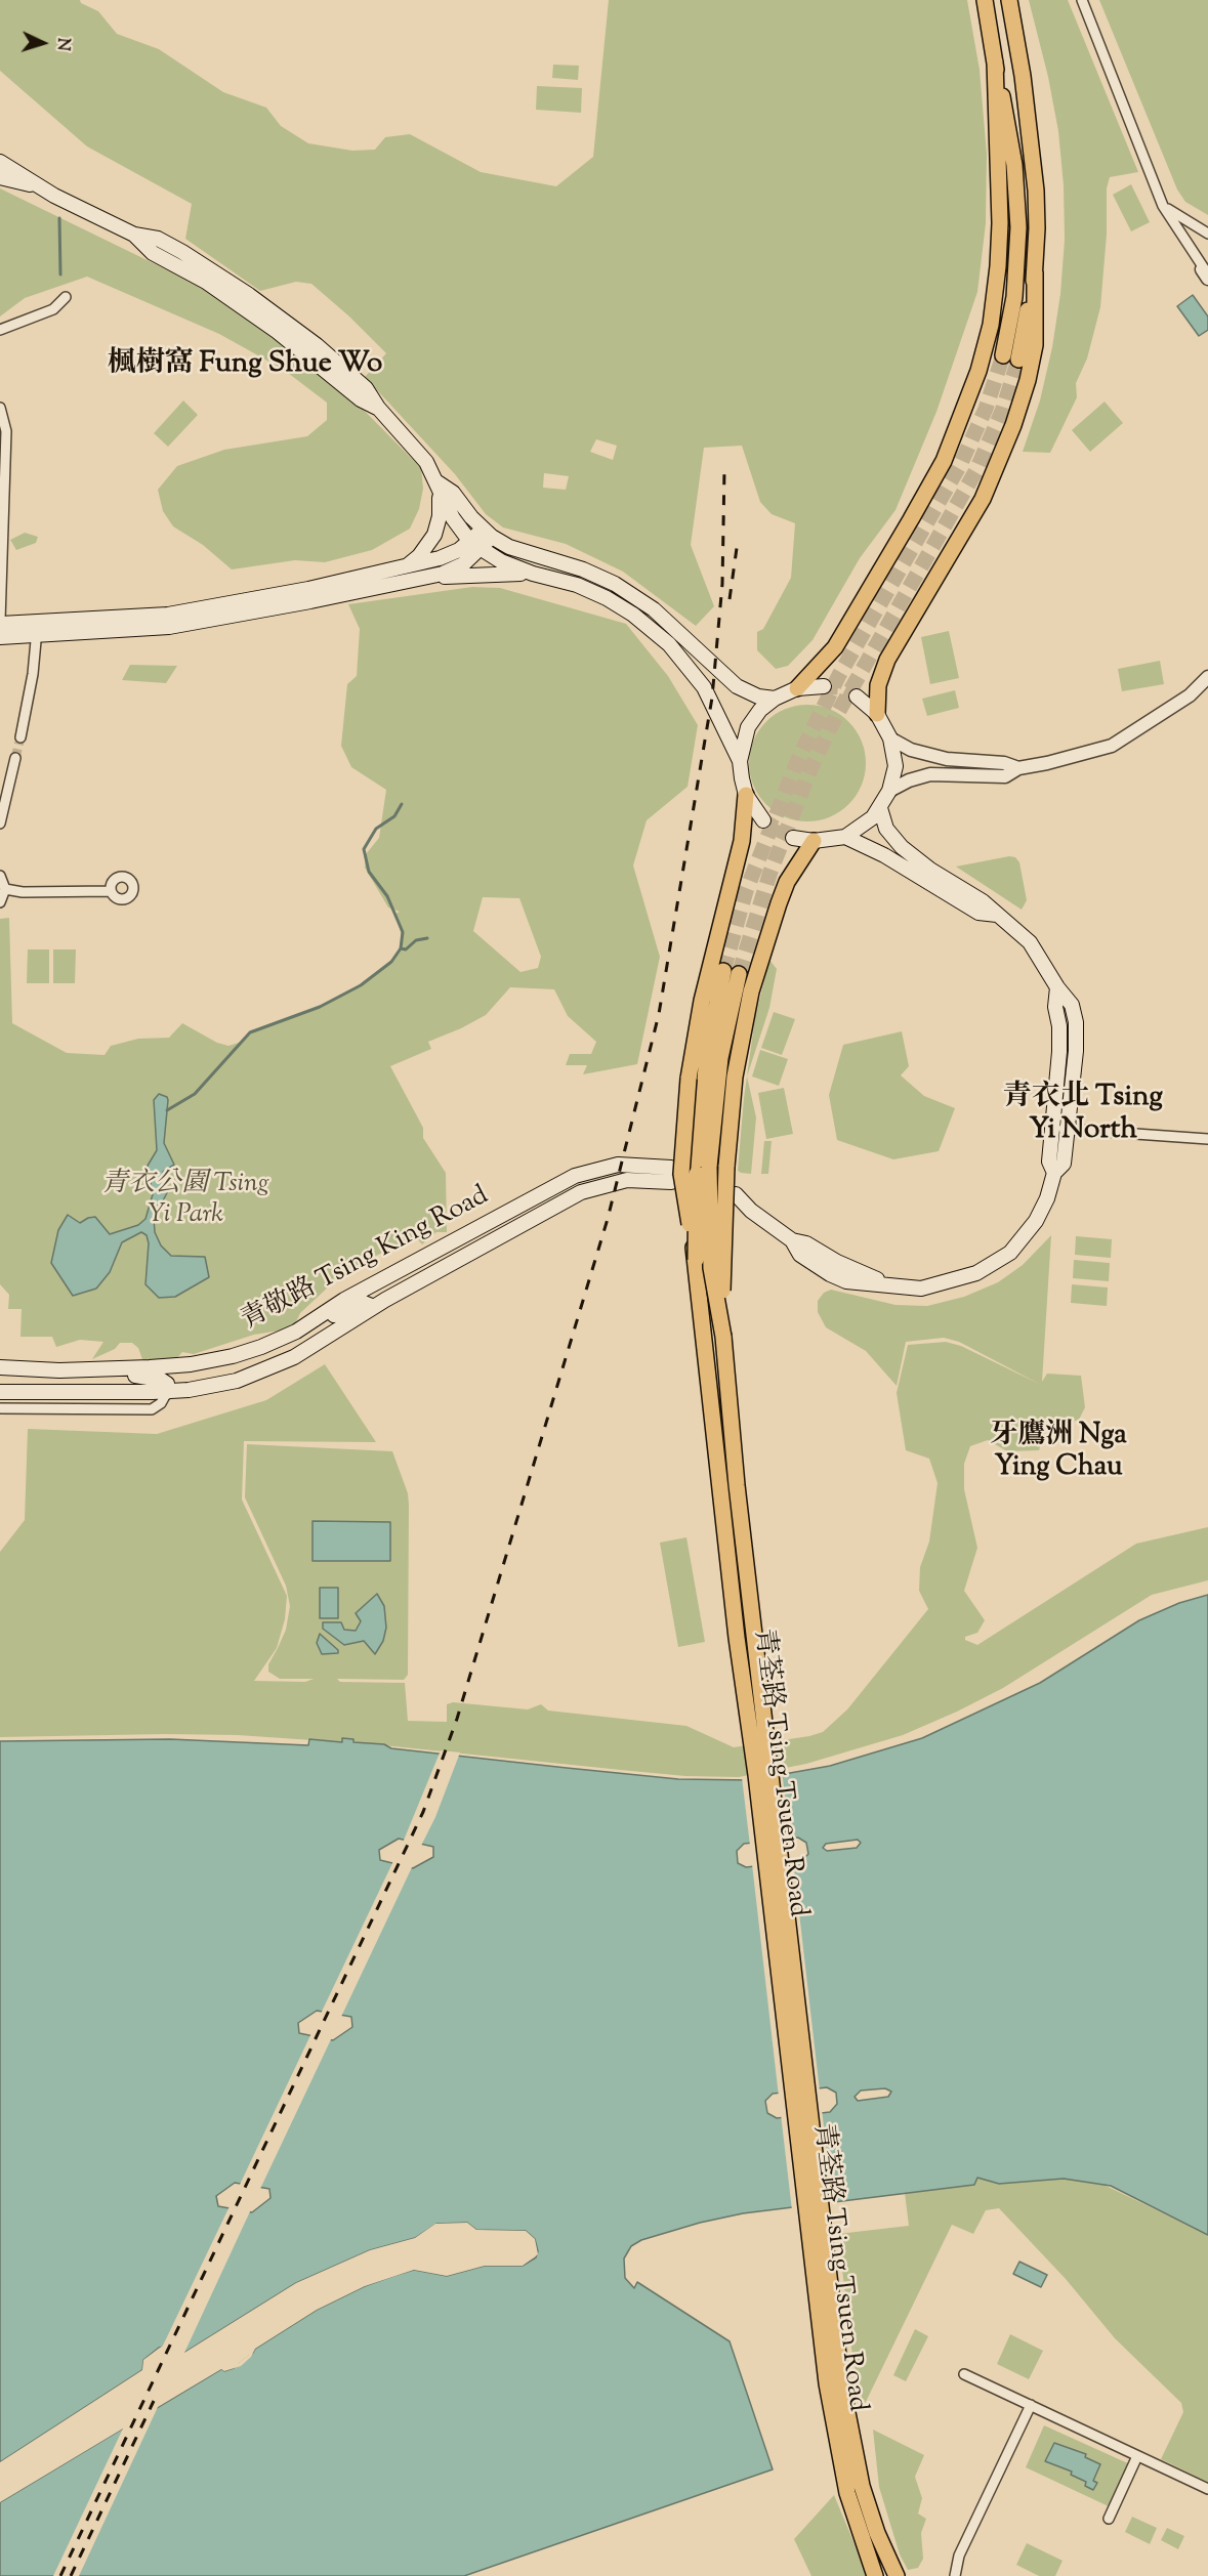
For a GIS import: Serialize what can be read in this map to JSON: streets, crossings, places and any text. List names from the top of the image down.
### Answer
{
  "streets": {
    "main road": ["青敬路 Tsing King Road", "青荃路 Tsing Tsuen Road"]
  },
  "districts": ["楓樹窩 Fung Shue Wo", "青衣北 Tsing Yi North", "牙鷹洲 Nga Ying Chau"],
  "parks": ["青衣公園 Tsing Yi Park"],
  "north": "right"
}
